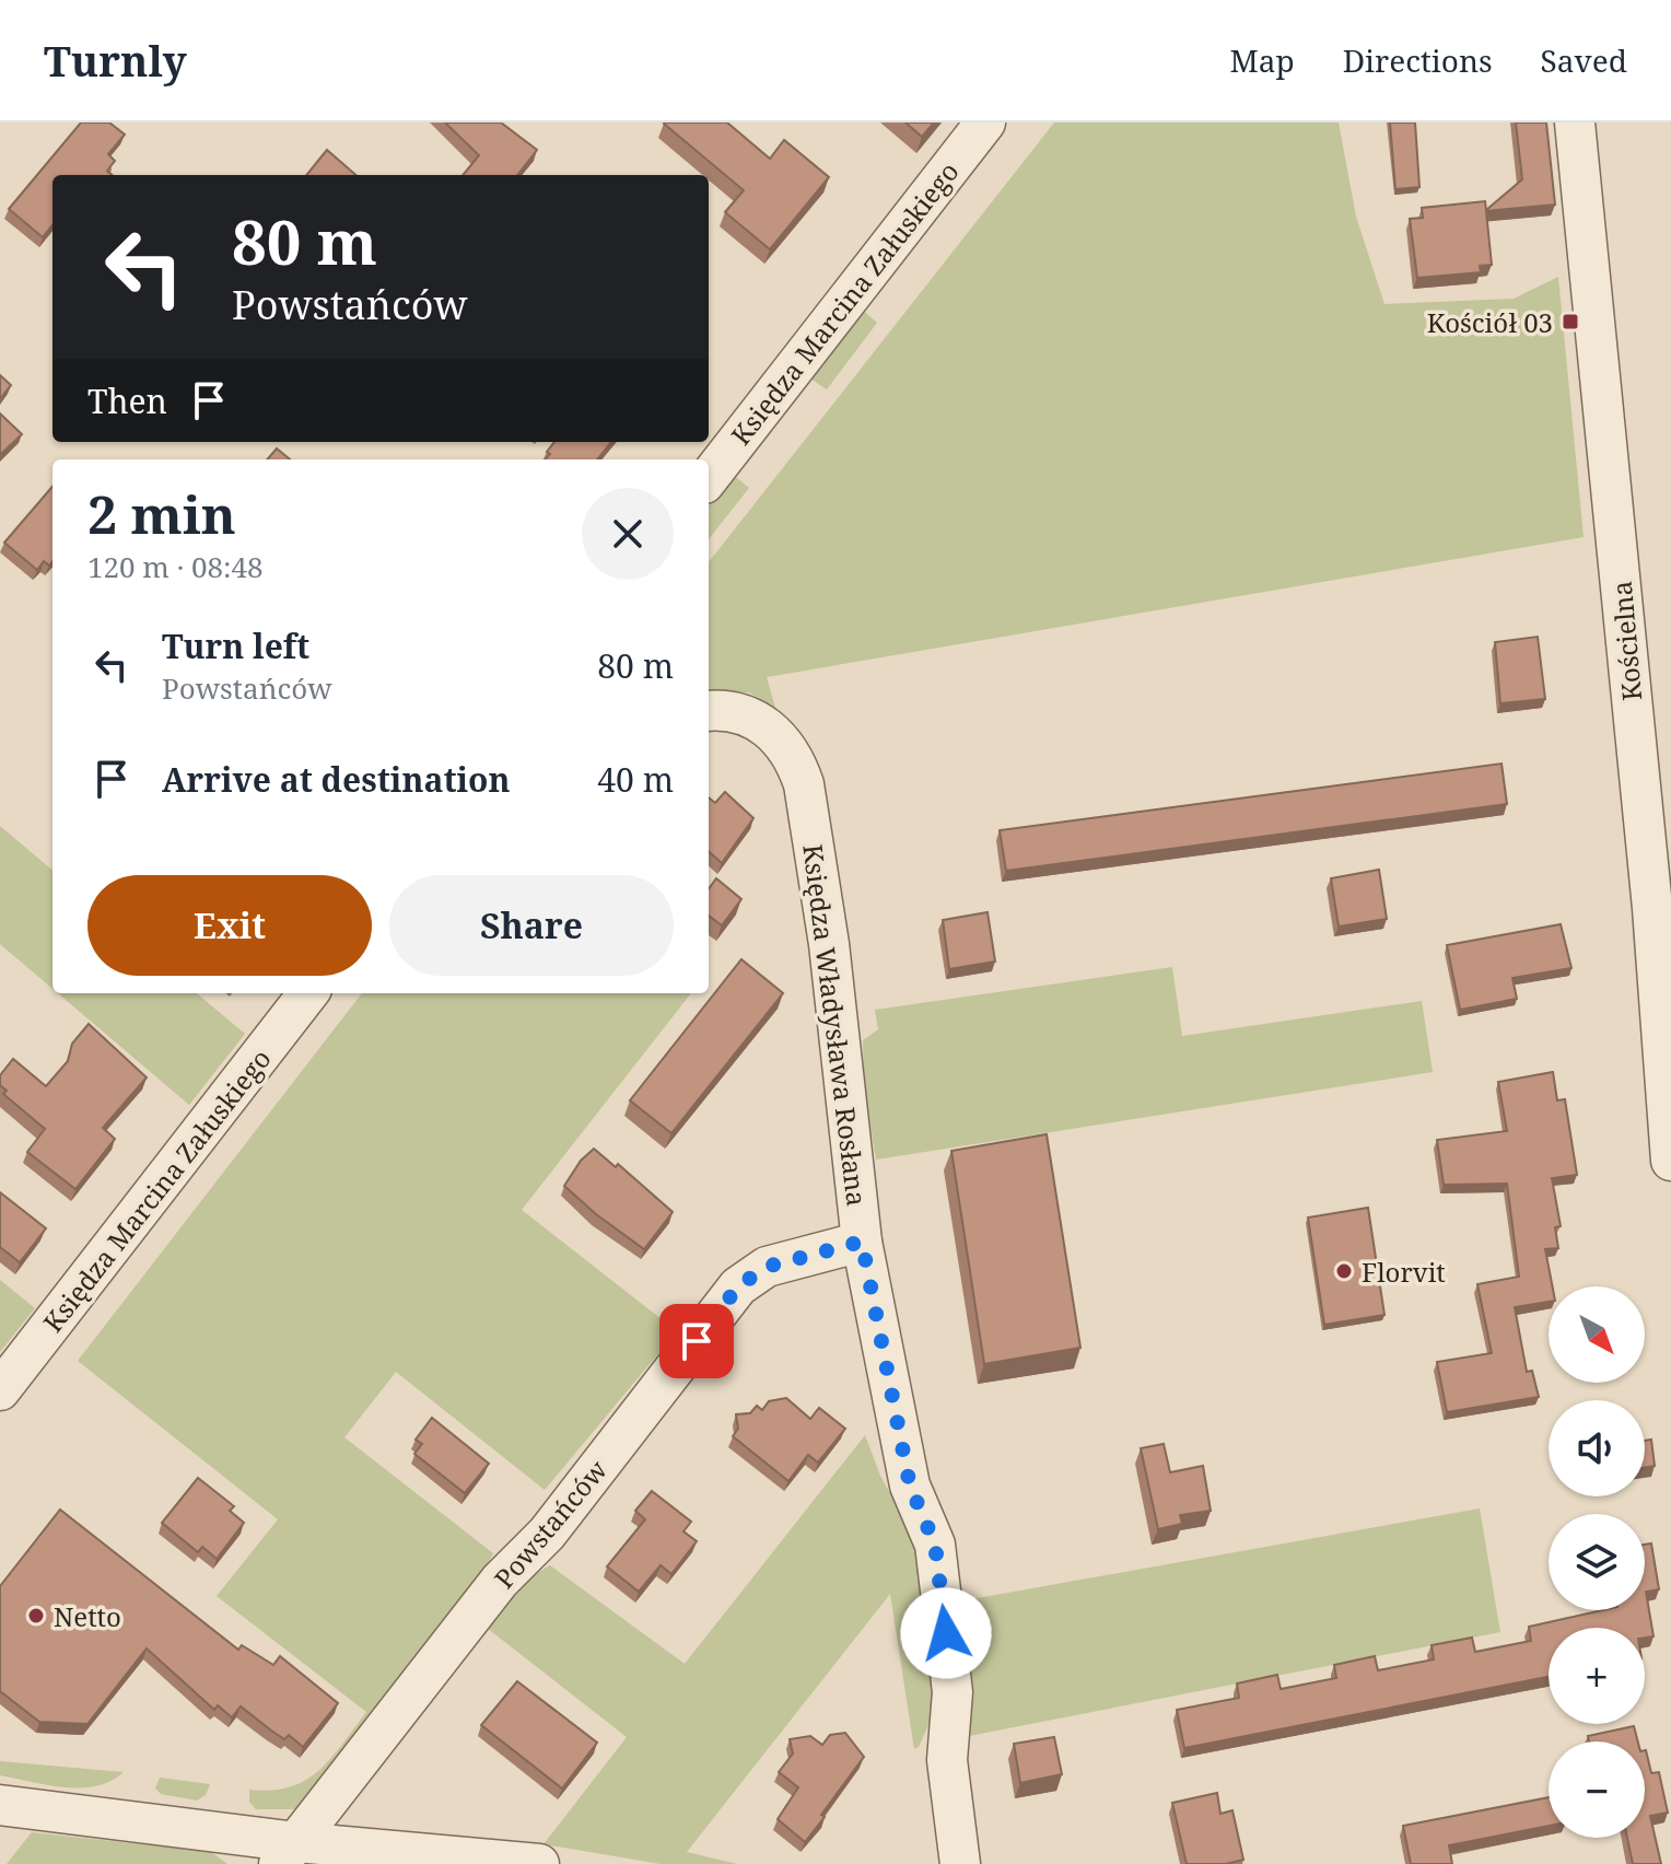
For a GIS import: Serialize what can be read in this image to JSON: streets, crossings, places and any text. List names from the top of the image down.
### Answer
{
  "streets": {
    "street": [
      "Księdza Marcina Załuskiego",
      "Kościelna",
      "Księdza Władysława Rosłana",
      "Powstańców"
    ]
  },
  "crossings": [
    ["Księdza Władysława Rosłana", "Powstańców"]
  ],
  "places": {
    "transit": ["Kościół 03"],
    "other": ["Florvit", "Netto"]
  },
  "north": "bottom right",
  "page": {
    "header": "Turnly",
    "nav": ["Map", "Directions", "Saved"],
    "turn": ["80 m", "Powstańców"],
    "then": "Then",
    "heading": ["2 min", "120 m · 08:48"],
    "list": [
      {
        "name": "Turn left",
        "note": "Powstańców",
        "value": "80 m"
      },
      {
        "name": "Arrive at destination",
        "value": "40 m"
      }
    ],
    "buttons": ["Exit", "Share"],
    "map_buttons": ["+", "−"]
  }
}
